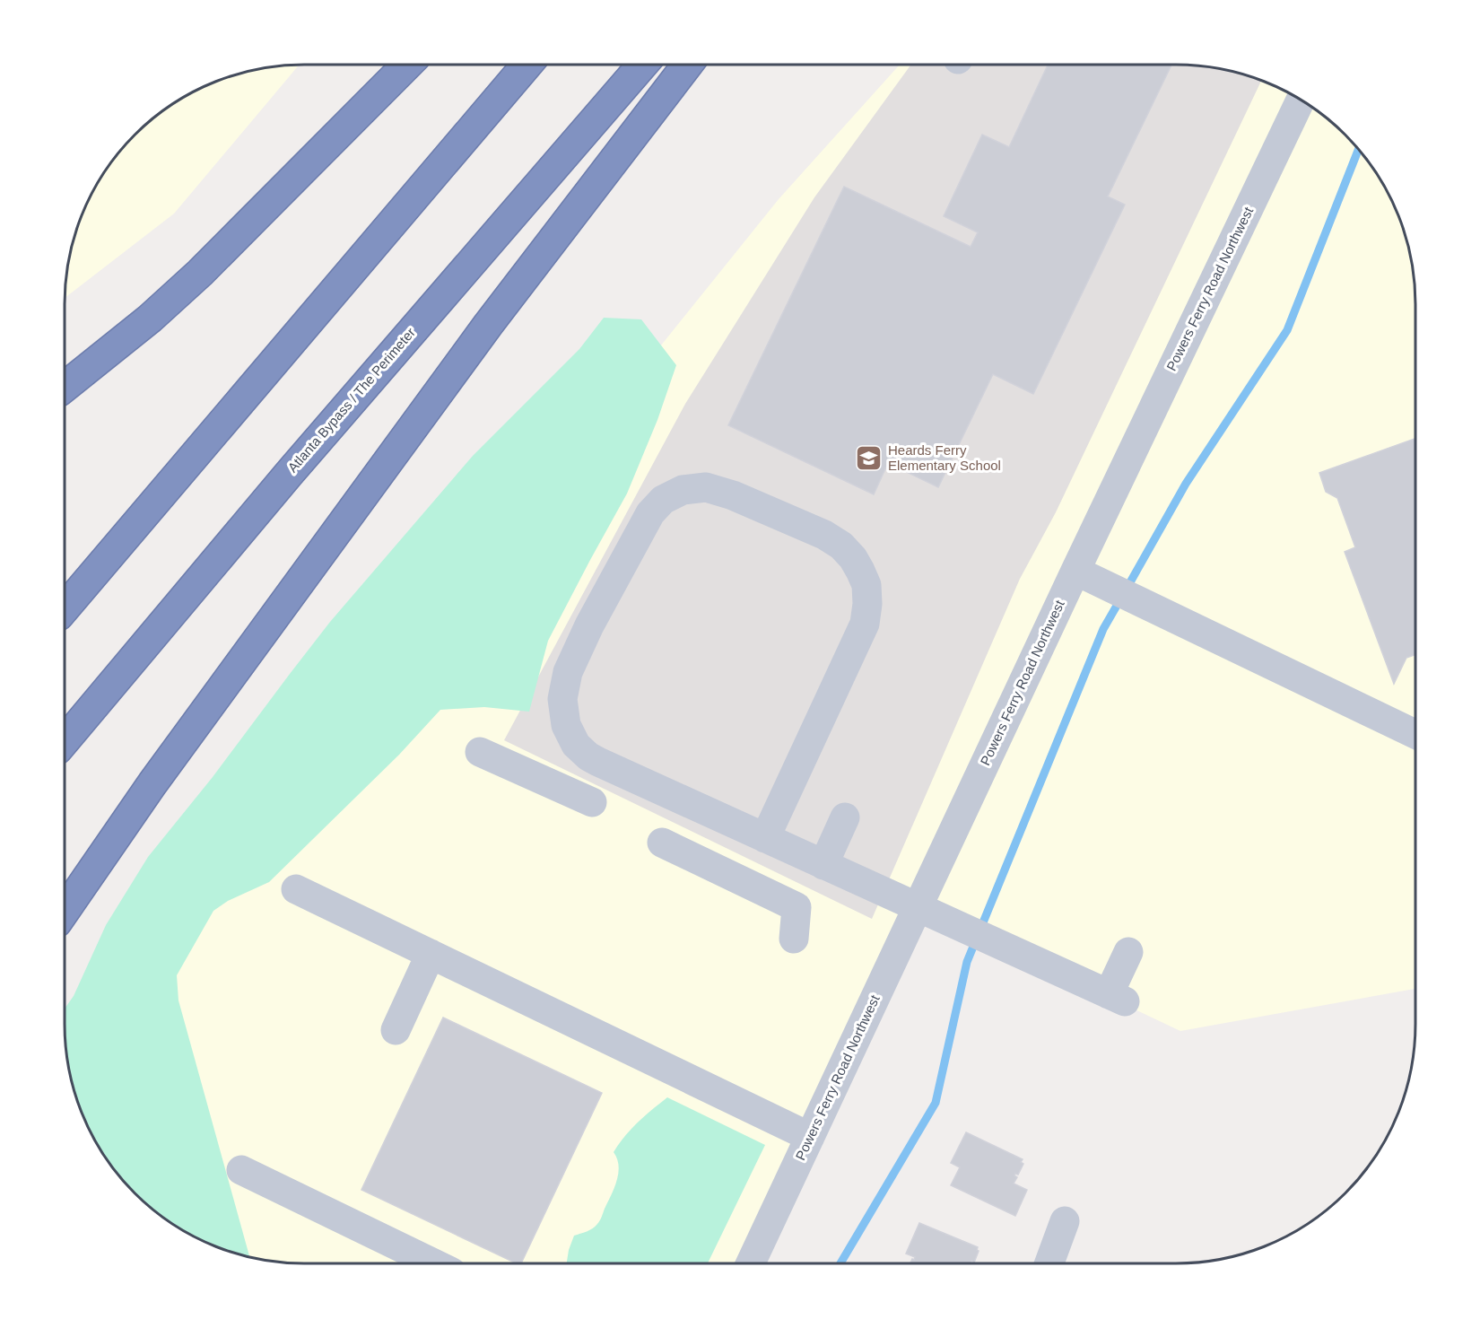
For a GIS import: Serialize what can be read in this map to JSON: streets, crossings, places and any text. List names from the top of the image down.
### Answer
{
  "streets": {
    "highway": ["Atlanta Bypass / The Perimeter"],
    "street": ["Powers Ferry Road Northwest"]
  },
  "places": {
    "school or university": ["Heards Ferry Elementary School"]
  }
}
